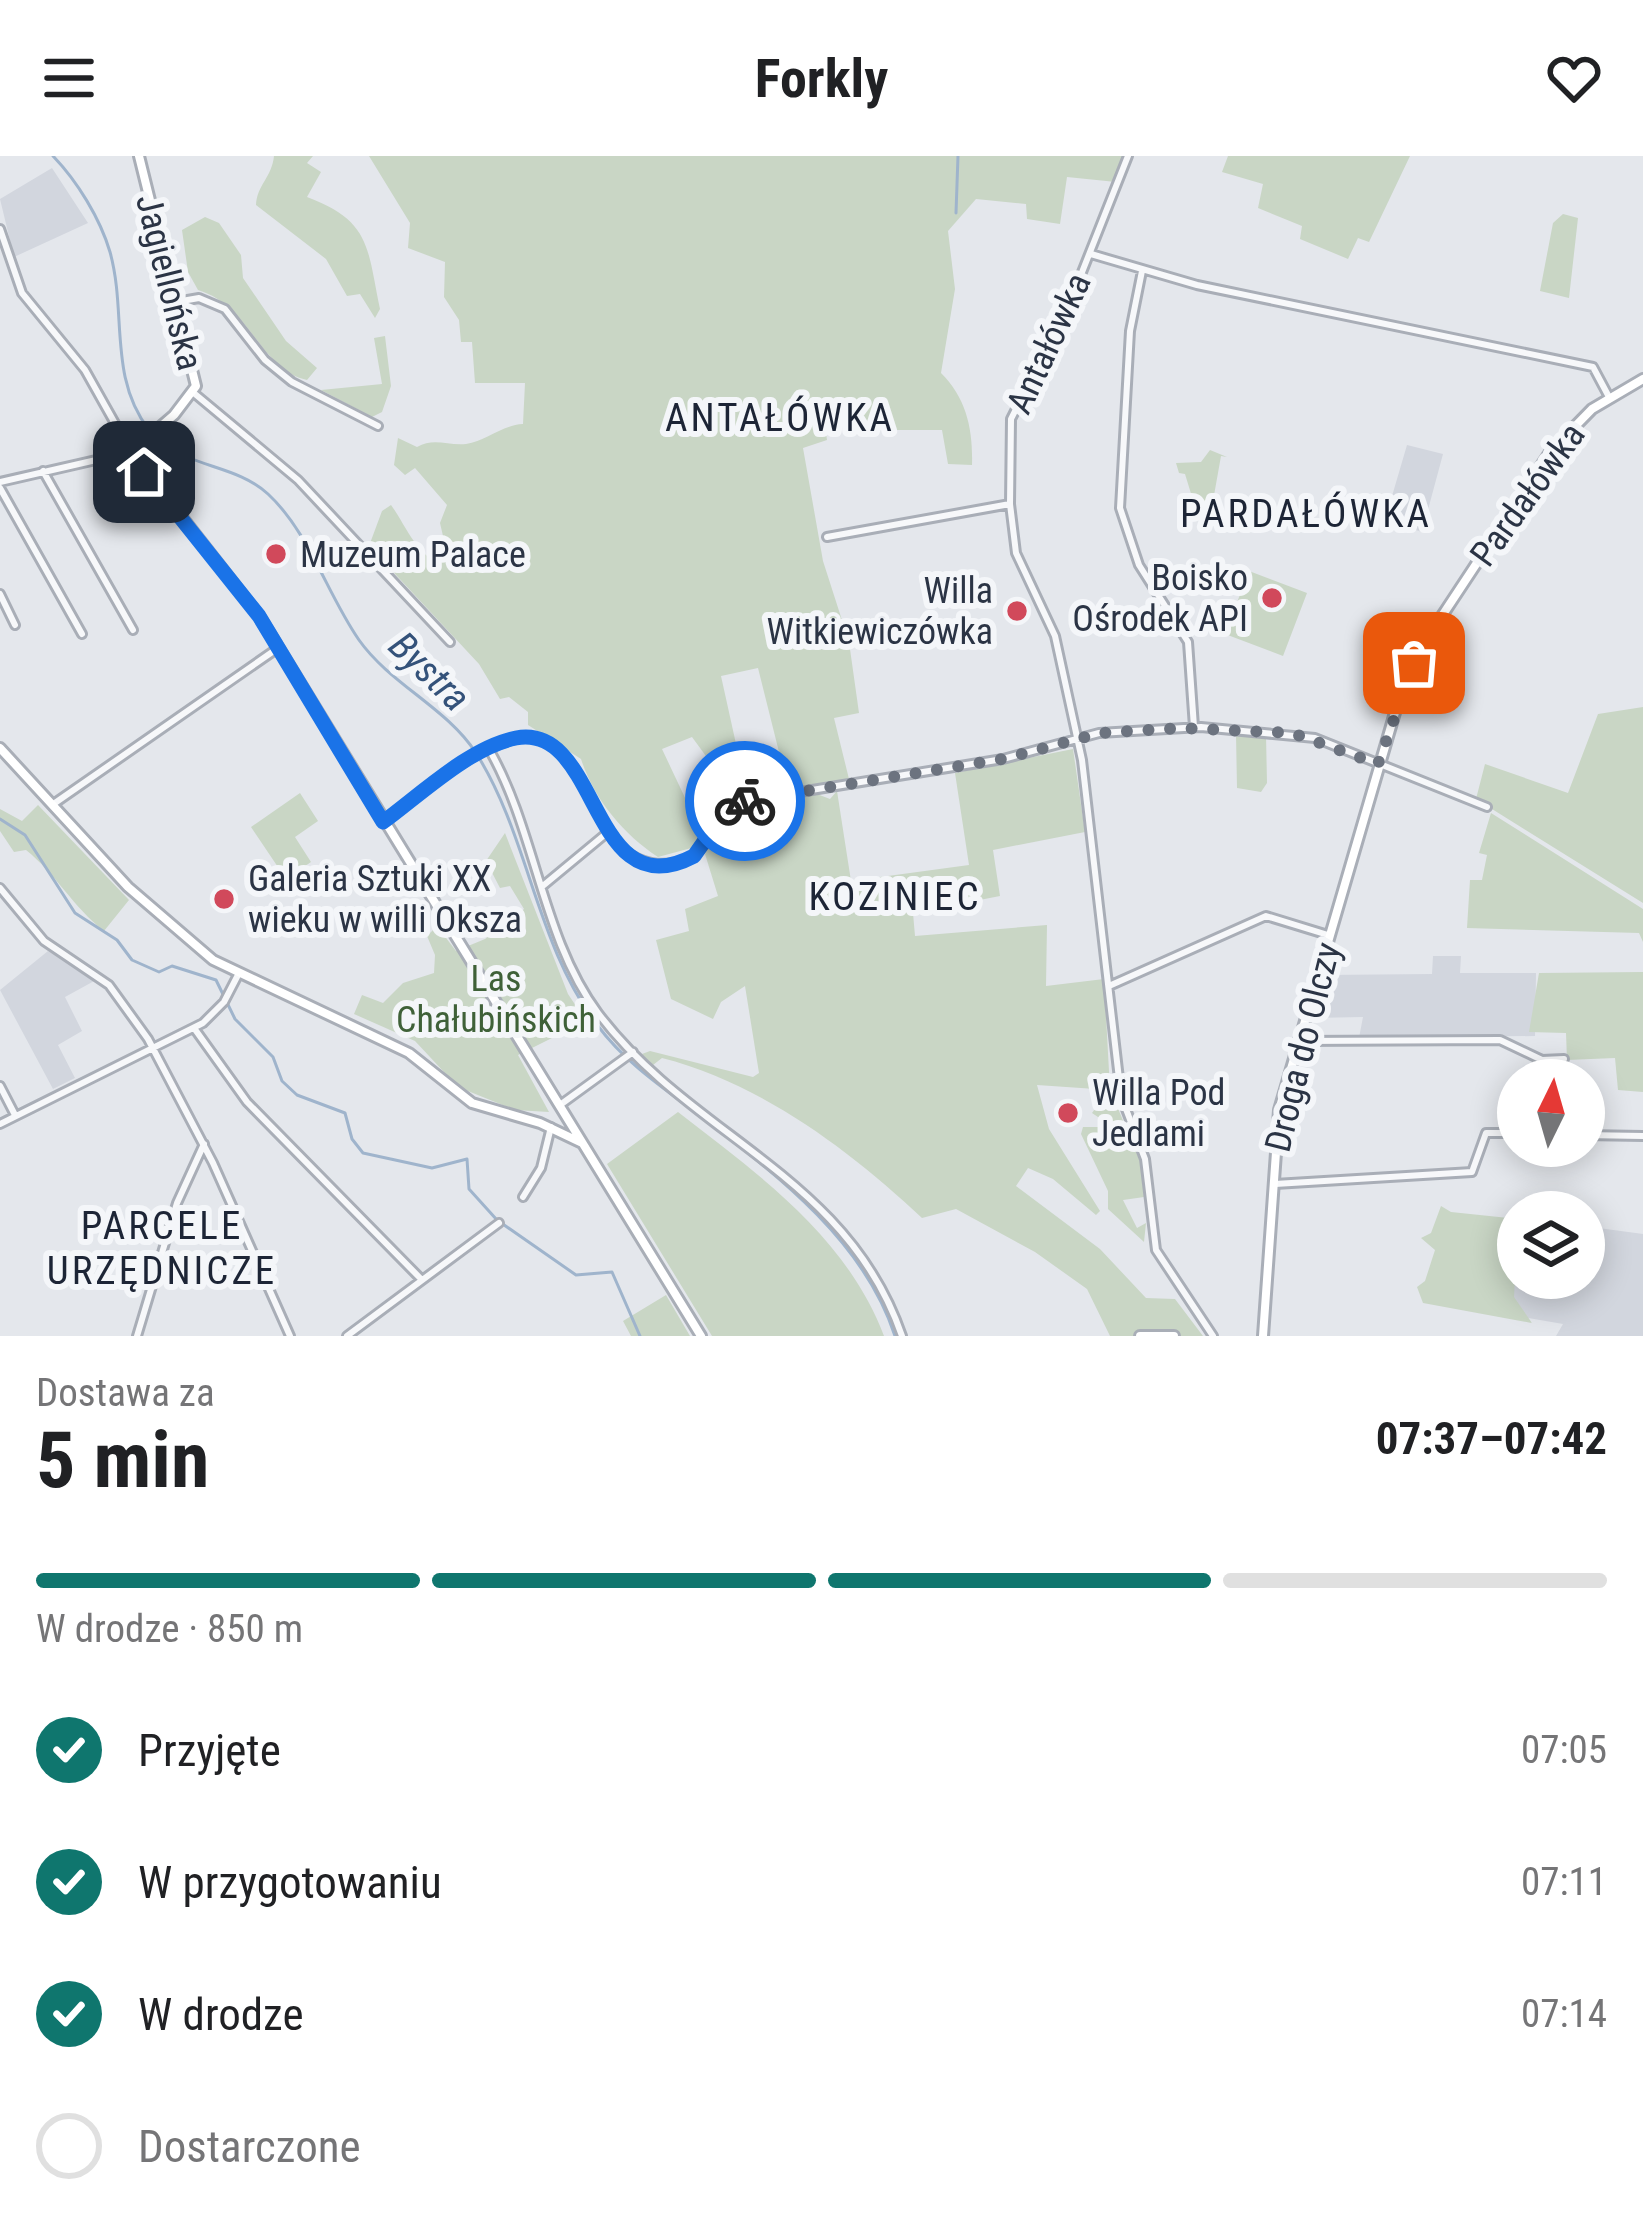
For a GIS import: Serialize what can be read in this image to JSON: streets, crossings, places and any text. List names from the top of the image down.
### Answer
{
  "streets": {
    "street": [
      "Jagiellońska",
      "Antałówka",
      "Pardałówka",
      "Droga do Olczy"
    ]
  },
  "crossings": [
    ["Pardałówka", "Droga do Olczy"]
  ],
  "districts": [
    "ANTAŁÓWKA",
    "PARDAŁÓWKA",
    "KOZINIEC",
    "PARCELE URZĘDNICZE"
  ],
  "water": ["Bystra"],
  "parks": ["Las Chałubińskich"],
  "places": [
    "Muzeum Palace",
    "Boisko Ośrodek API",
    "Willa Witkiewiczówka",
    "Galeria Sztuki XX wieku w willi Oksza",
    "Willa Pod Jedlami"
  ],
  "north": "top",
  "page": {
    "header": "Forkly",
    "heading": ["5 min", "Dostawa za", "07:37–07:42"],
    "bar": "W drodze · 850 m",
    "list": [
      ["Przyjęte", "07:05"],
      ["W przygotowaniu", "07:11"],
      ["W drodze", "07:14"],
      "Dostarczone"
    ]
  }
}
